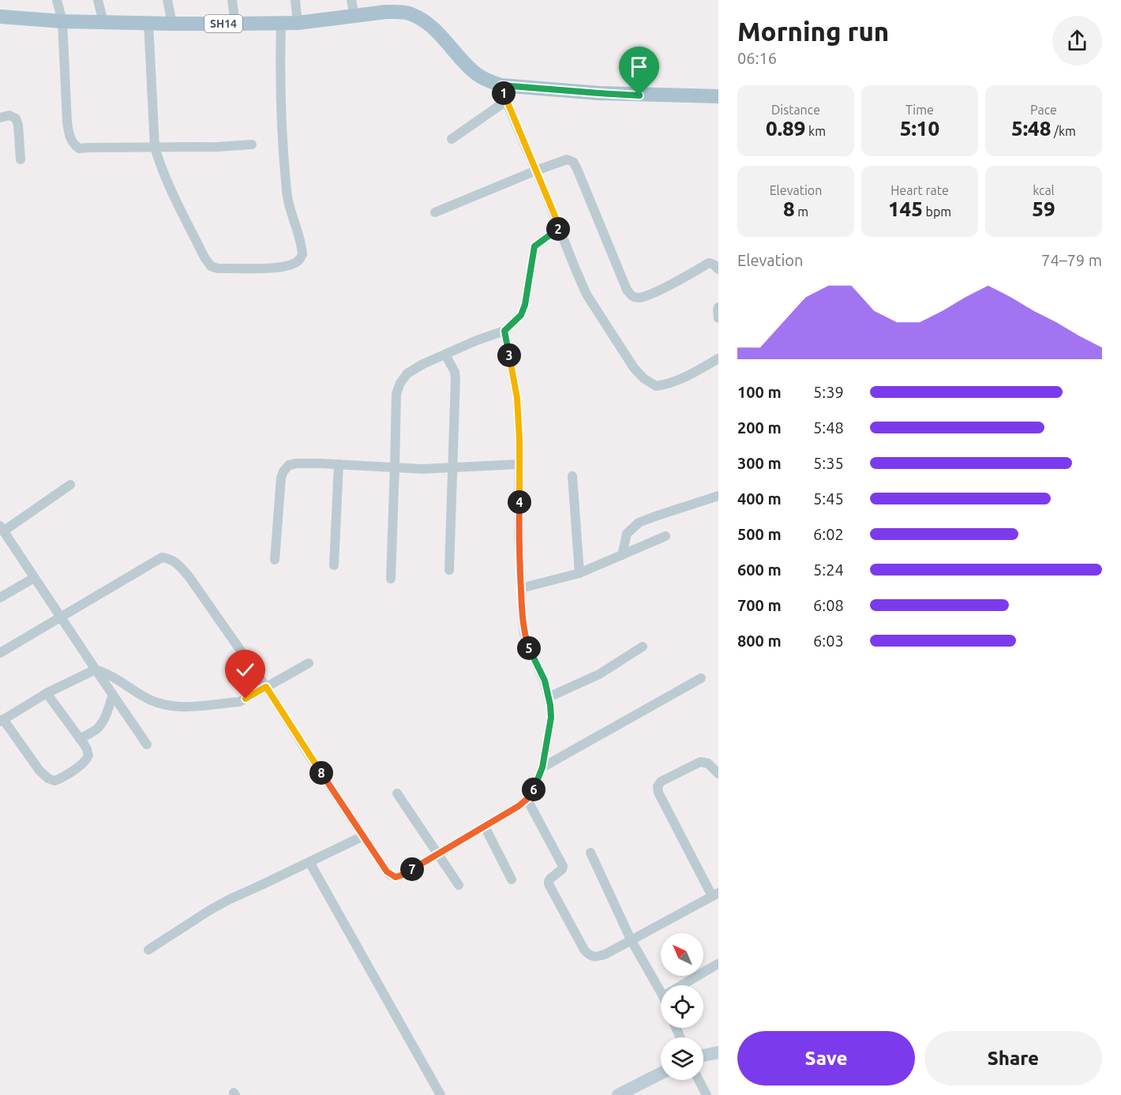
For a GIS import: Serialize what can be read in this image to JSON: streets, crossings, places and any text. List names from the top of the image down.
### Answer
{
  "streets": {
    "main road": ["SH14"]
  },
  "north": "top left",
  "page": {
    "heading": ["Morning run", "06:16"],
    "stats": [
      ["Distance", "0.89 km"],
      ["Time", "5:10"],
      ["Pace", "5:48 /km"],
      ["Elevation", "8 m"],
      ["Heart rate", "145 bpm"],
      ["kcal", "59"]
    ],
    "pins": [
      "1",
      "2",
      "3",
      "4",
      "5",
      "8",
      "6",
      "7"
    ],
    "chart": ["Elevation", "74–79 m"],
    "list": [
      {
        "name": "100 m",
        "note": "5:39"
      },
      {
        "name": "200 m",
        "note": "5:48"
      },
      {
        "name": "300 m",
        "note": "5:35"
      },
      {
        "name": "400 m",
        "note": "5:45"
      },
      {
        "name": "500 m",
        "note": "6:02"
      },
      {
        "name": "600 m",
        "note": "5:24"
      },
      {
        "name": "700 m",
        "note": "6:08"
      },
      {
        "name": "800 m",
        "note": "6:03"
      }
    ],
    "buttons": ["Save", "Share"]
  }
}
